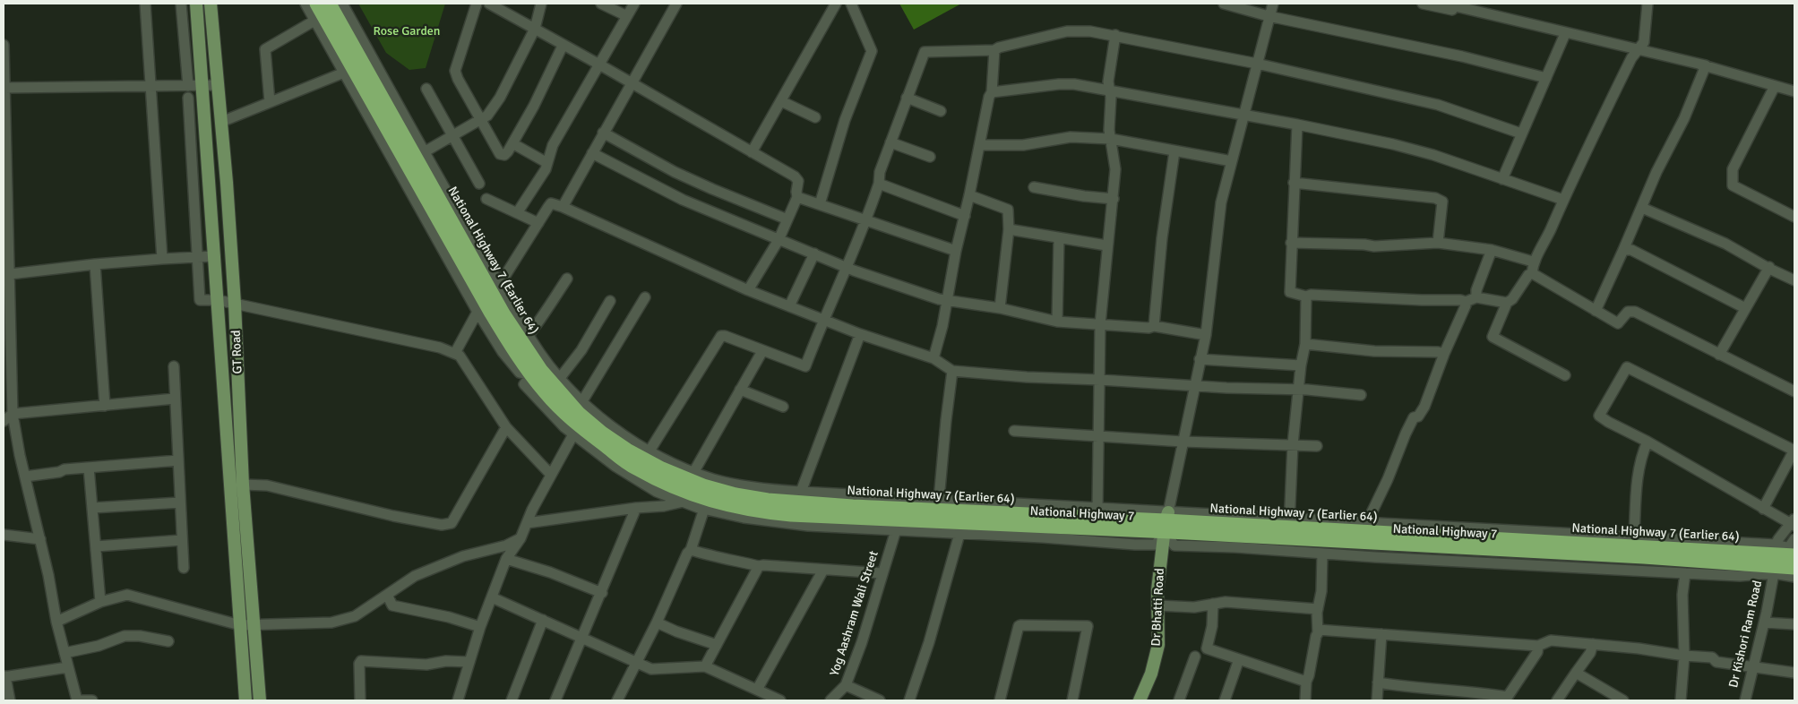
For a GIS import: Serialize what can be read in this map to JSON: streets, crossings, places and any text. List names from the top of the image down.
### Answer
{
  "streets": {
    "highway": ["National Highway 7 (Earlier 64)", "National Highway 7"],
    "main road": ["GT Road", "Dr Bhatti Road"],
    "street": ["Yog Aashram Wali Street", "Dr Kishori Ram Road"]
  },
  "crossings": [
    ["National Highway 7 (Earlier 64)", "National Highway 7"],
    ["National Highway 7 (Earlier 64)", "Dr Bhatti Road"],
    ["National Highway 7 (Earlier 64)", "Dr Kishori Ram Road"],
    ["National Highway 7", "Dr Bhatti Road"],
    ["National Highway 7", "Dr Kishori Ram Road"]
  ],
  "parks": ["Rose Garden"]
}
